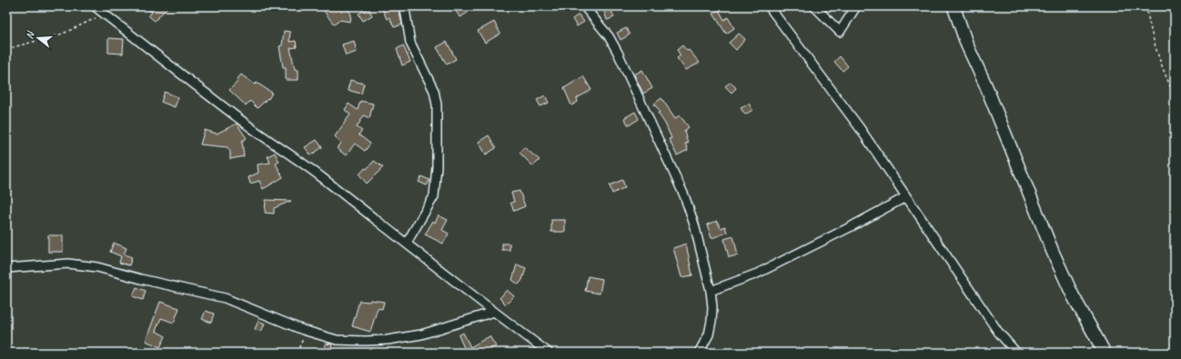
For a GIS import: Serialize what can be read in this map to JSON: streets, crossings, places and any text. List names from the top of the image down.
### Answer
{
  "north": "left"
}
